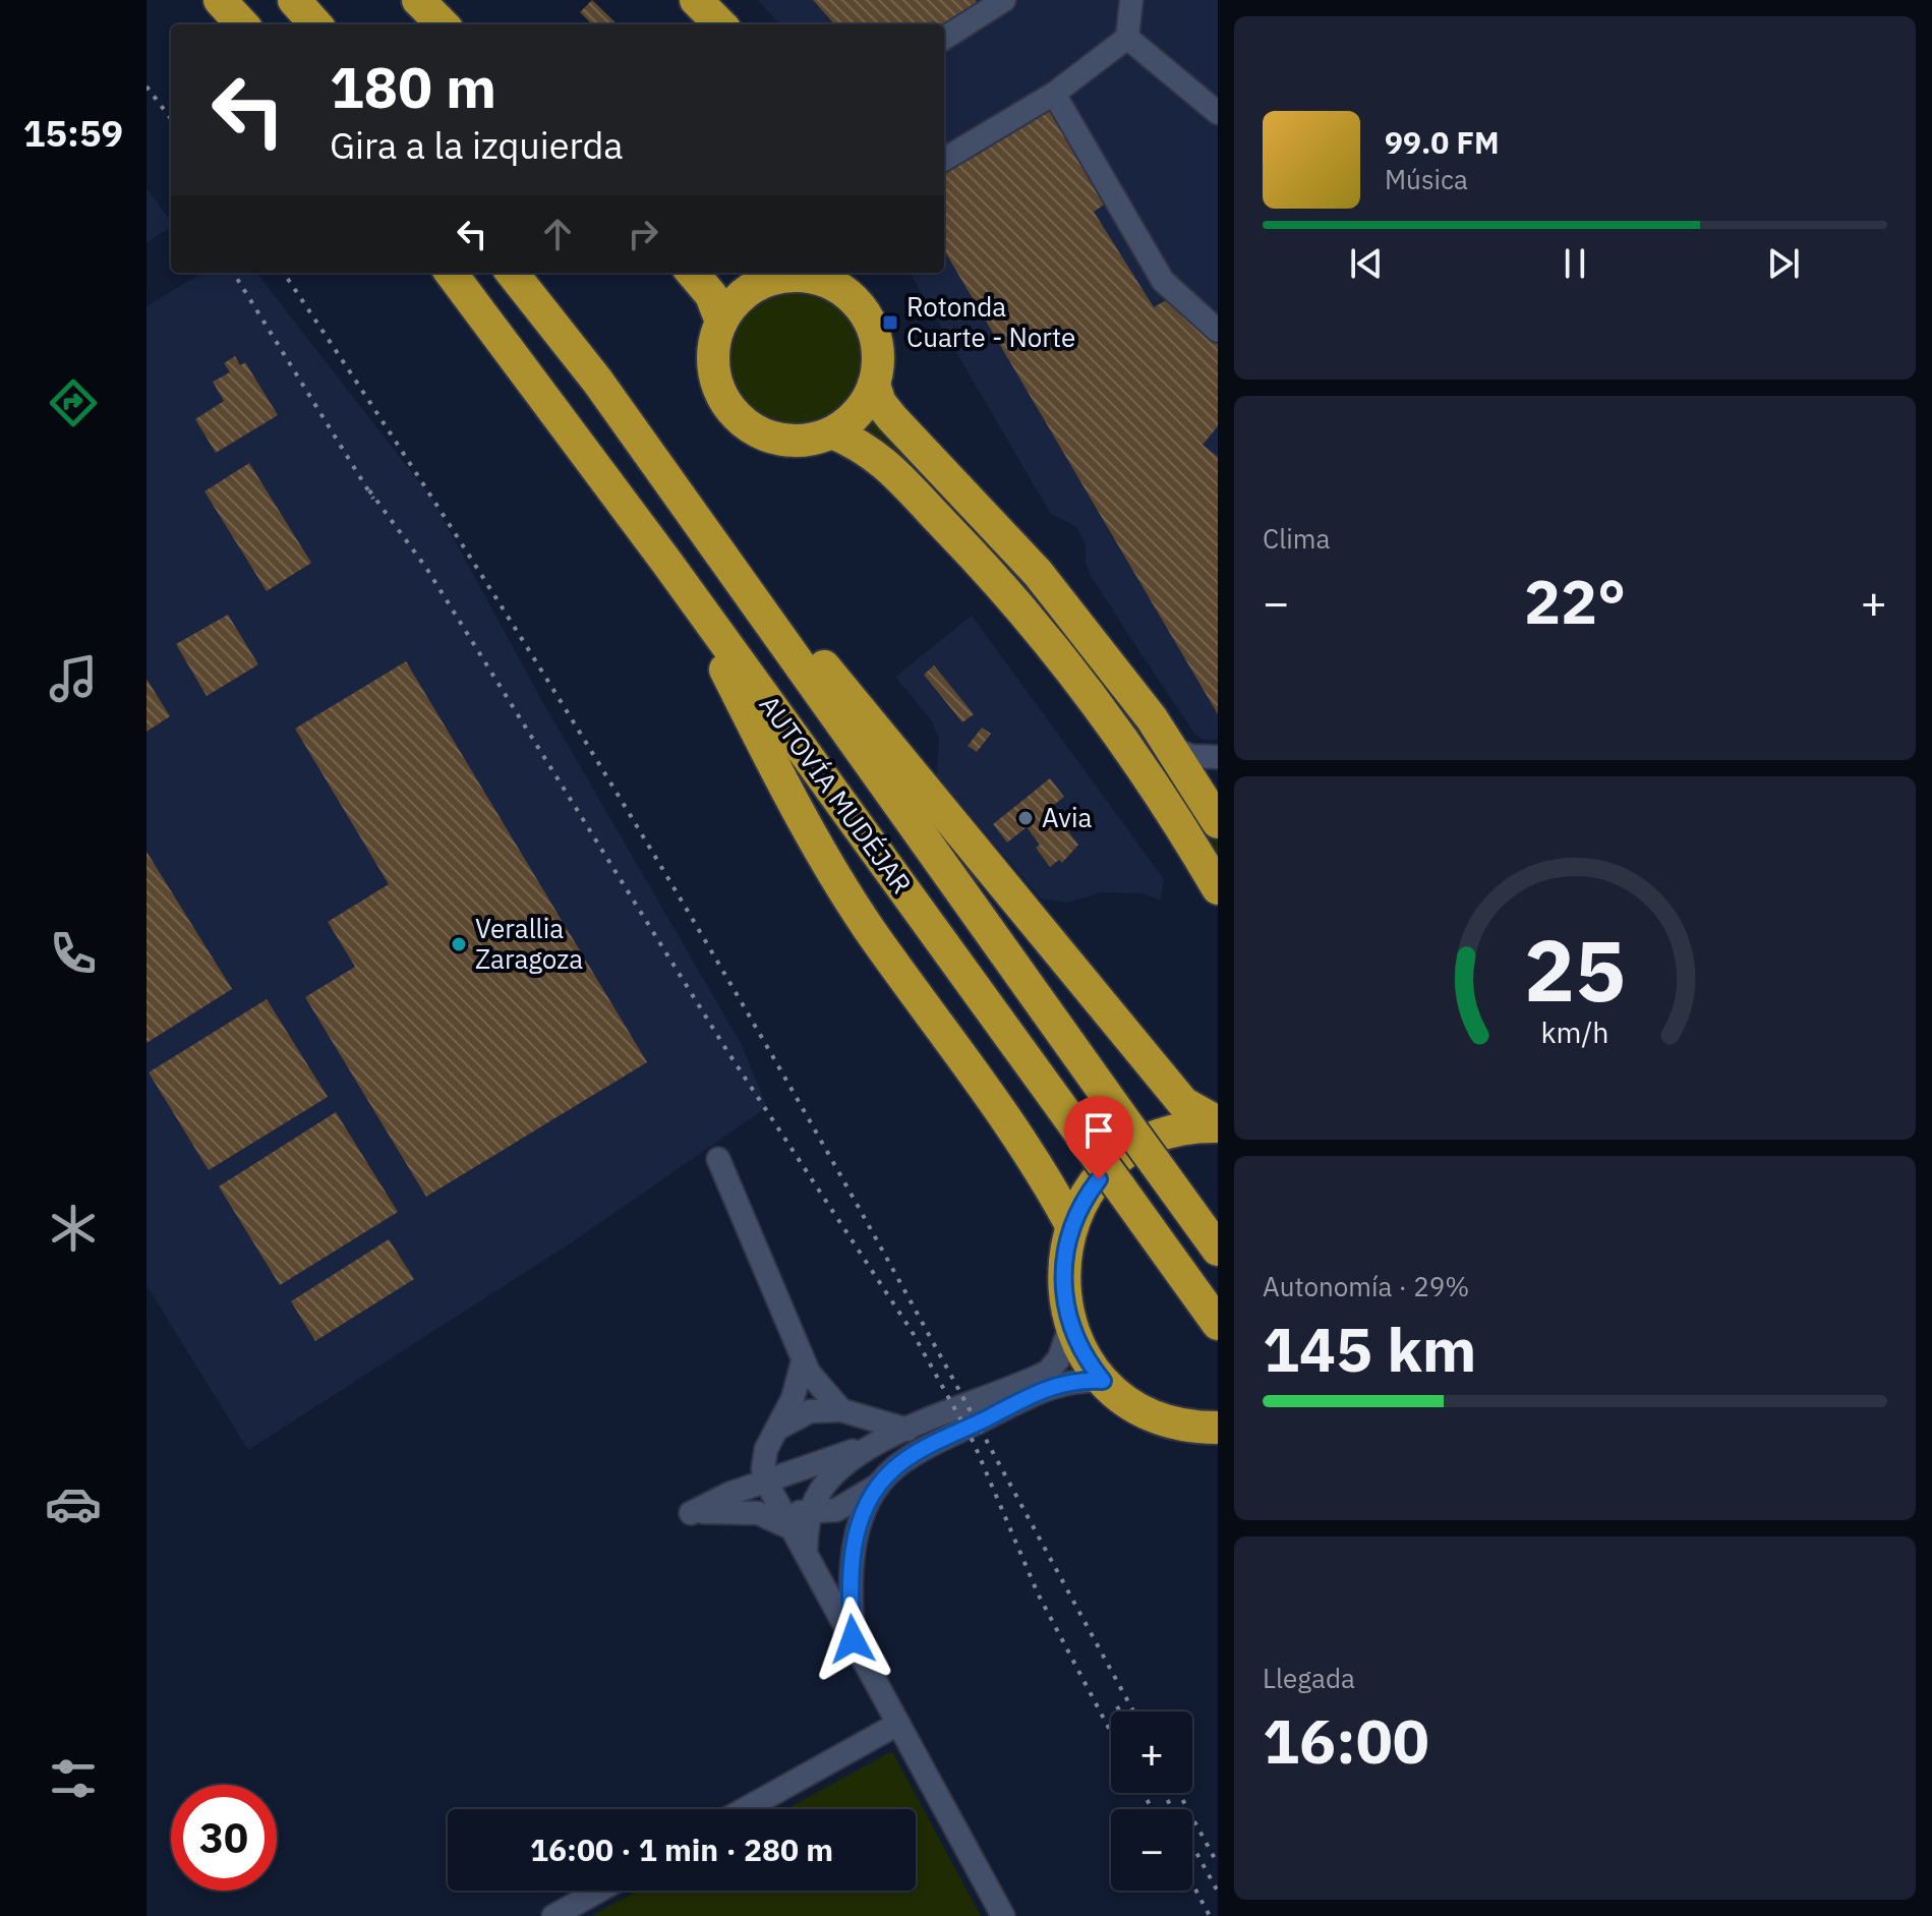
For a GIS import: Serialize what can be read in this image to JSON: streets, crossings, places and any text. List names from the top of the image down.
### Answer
{
  "streets": {
    "highway": ["AUTOVÍA MUDÉJAR"]
  },
  "places": {
    "transit": ["Rotonda Cuarte - Norte"],
    "other": ["Avia", "Verallia Zaragoza"]
  },
  "page": {
    "tabs": "15:59",
    "turn": ["180 m", "Gira a la izquierda"],
    "song": ["99.0 FM", "Música"],
    "tile": [
      "Clima",
      ["Autonomía · 29%", "145 km"],
      ["Llegada", "16:00"]
    ],
    "heat": ["−", "22°", "+"],
    "map_buttons": ["+", "−"],
    "limit": "30",
    "trip": "16:00 · 1 min · 280 m",
    "gauge": ["25", "km/h"]
  }
}
